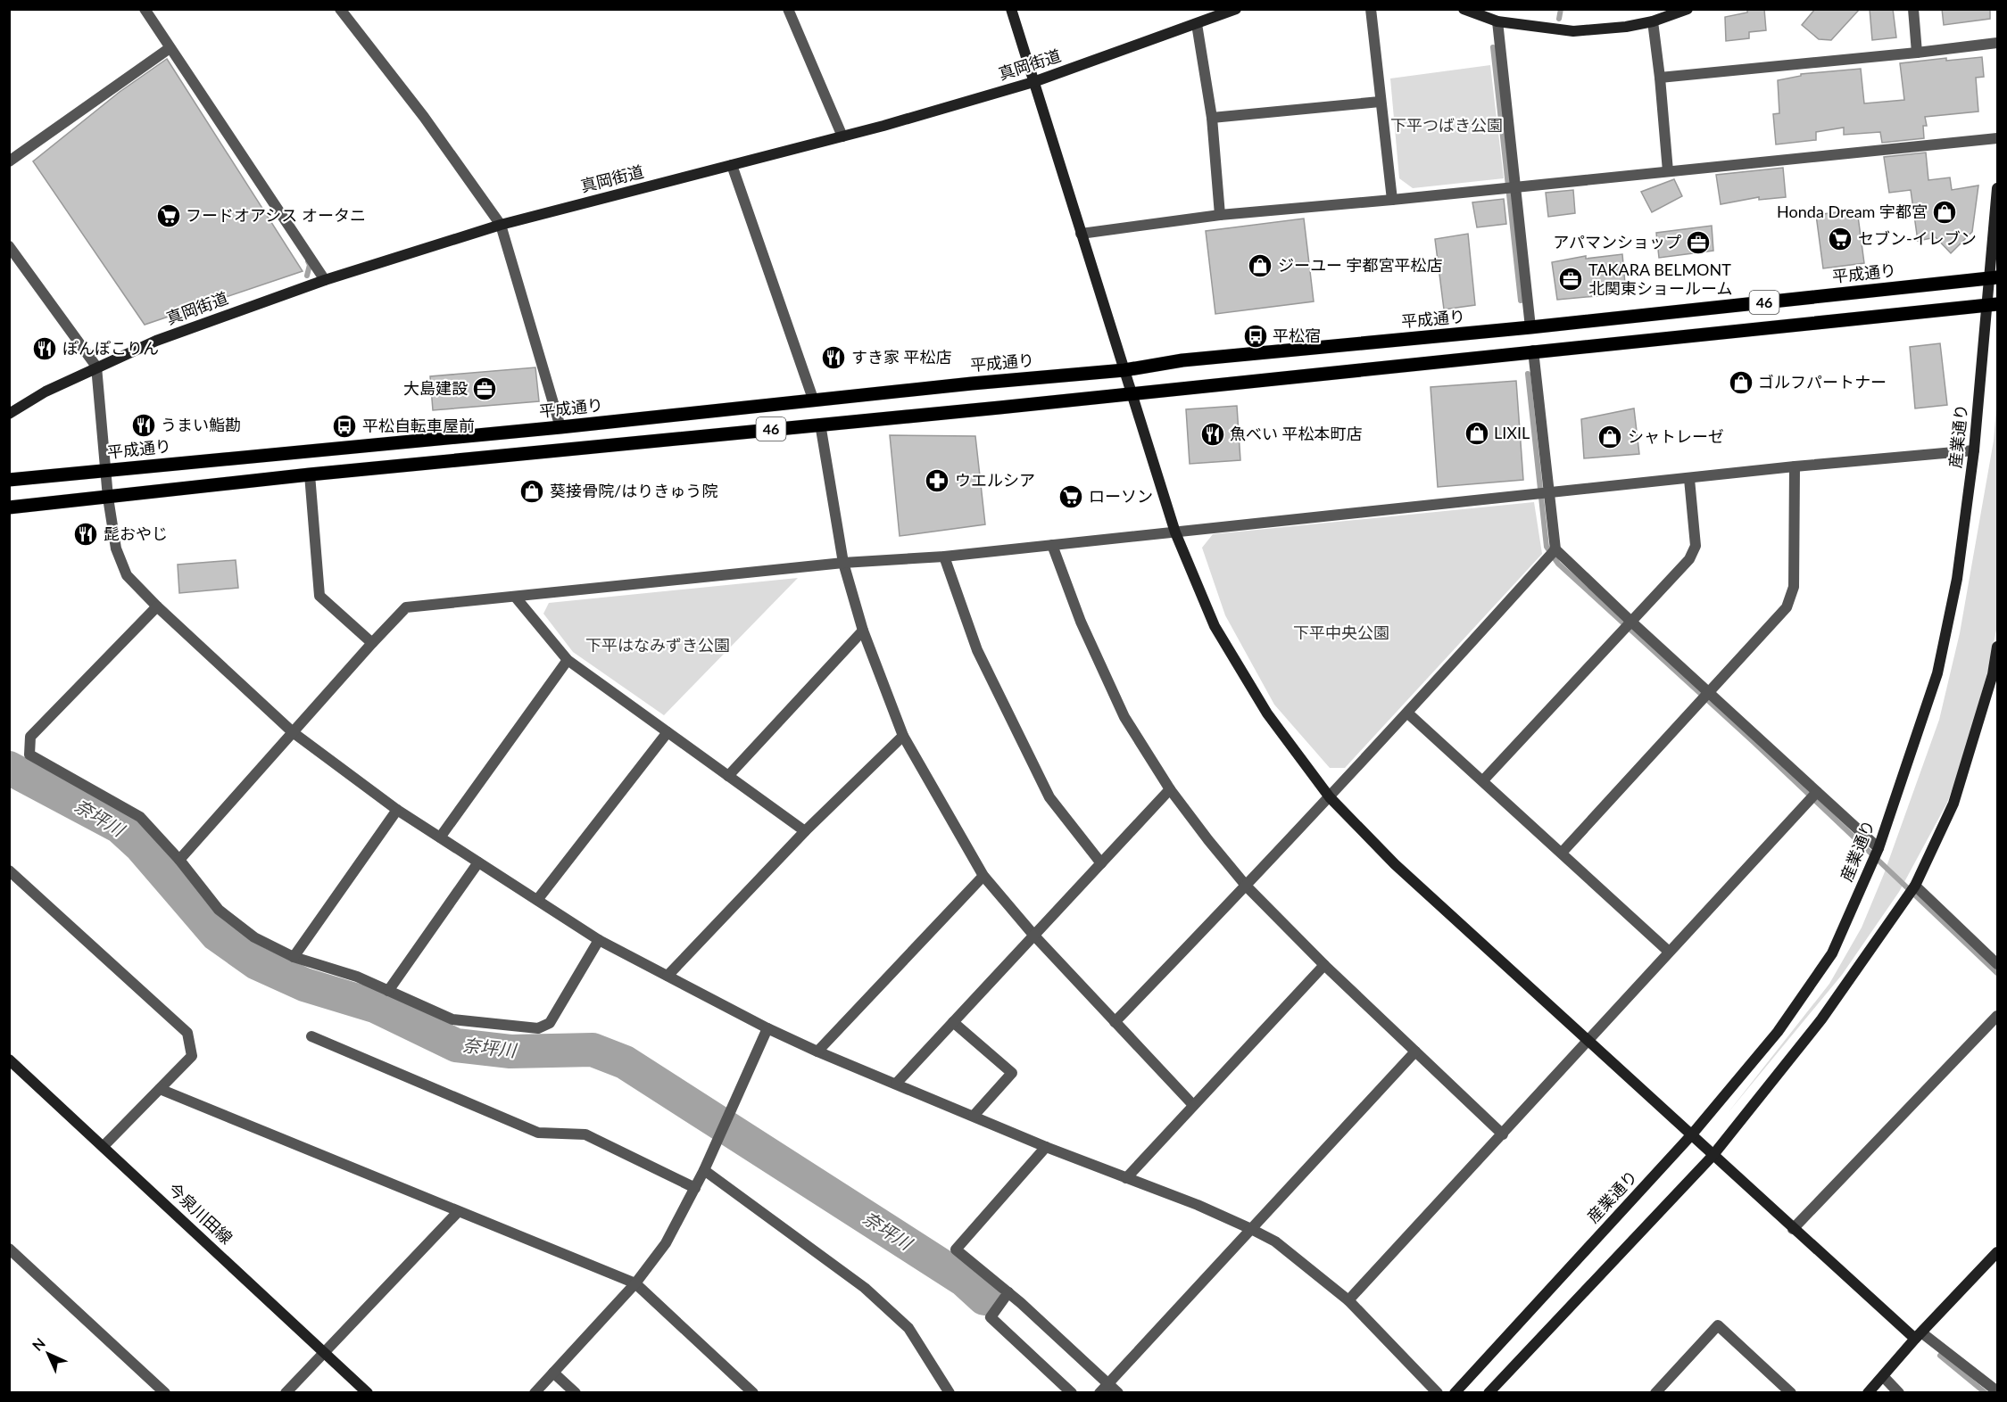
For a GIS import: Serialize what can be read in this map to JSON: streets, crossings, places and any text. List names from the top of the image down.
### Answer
{
  "streets": {
    "main road": ["平成通り", "46"],
    "street": ["真岡街道", "産業通り", "今泉川田線"]
  },
  "crossings": [
    ["平成通り", "産業通り"],
    ["46", "産業通り"]
  ],
  "water": ["奈坪川"],
  "parks": ["下平つばき公園", "下平中央公園", "下平はなみずき公園"],
  "places": {
    "shop": [
      "Honda Dream 宇都宮",
      "ジーユー 宇都宮平松店",
      "ゴルフパートナー",
      "LIXIL",
      "シャトレーゼ",
      "葵接骨院/はりきゅう院"
    ],
    "supermarket": ["フードオアシス オータニ", "セブン-イレブン", "ローソン"],
    "office": ["アパマンショップ", "TAKARA BELMONT 北関東ショールーム", "大島建設"],
    "bus stop": ["平松宿", "平松自転車屋前"],
    "restaurant": [
      "ぽんぽこりん",
      "すき家 平松店",
      "うまい鮨勘",
      "魚べい 平松本町店",
      "髭おやじ"
    ],
    "pharmacy": ["ウエルシア"]
  },
  "north": "top left"
}
